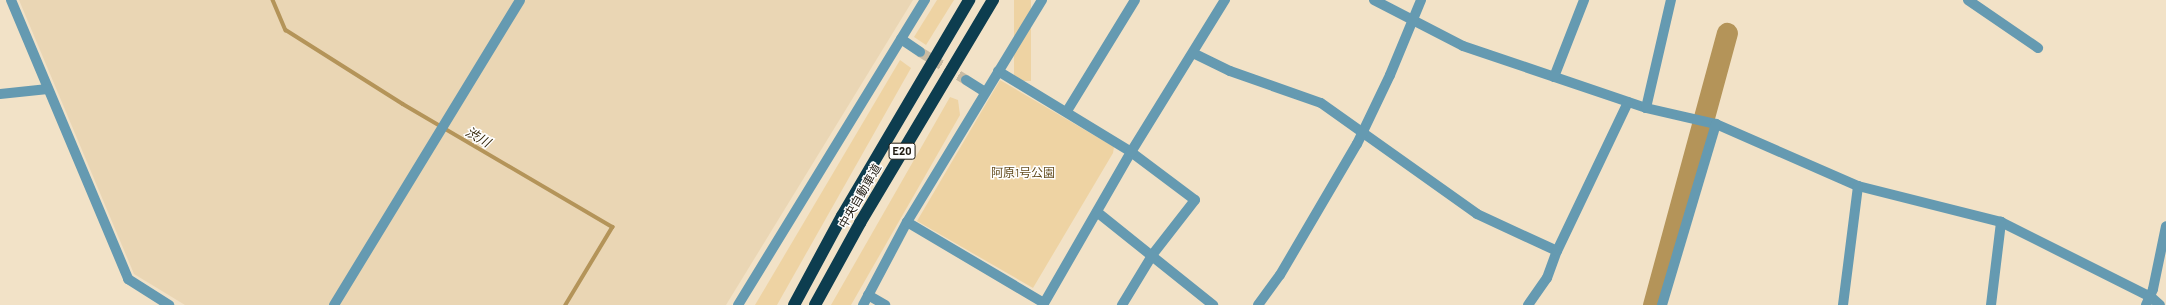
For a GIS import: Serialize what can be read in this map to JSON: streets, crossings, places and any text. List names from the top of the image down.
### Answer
{
  "streets": {
    "highway": ["E20", "中央自動車道"]
  },
  "water": ["渋川"],
  "parks": ["阿原1号公園"]
}
